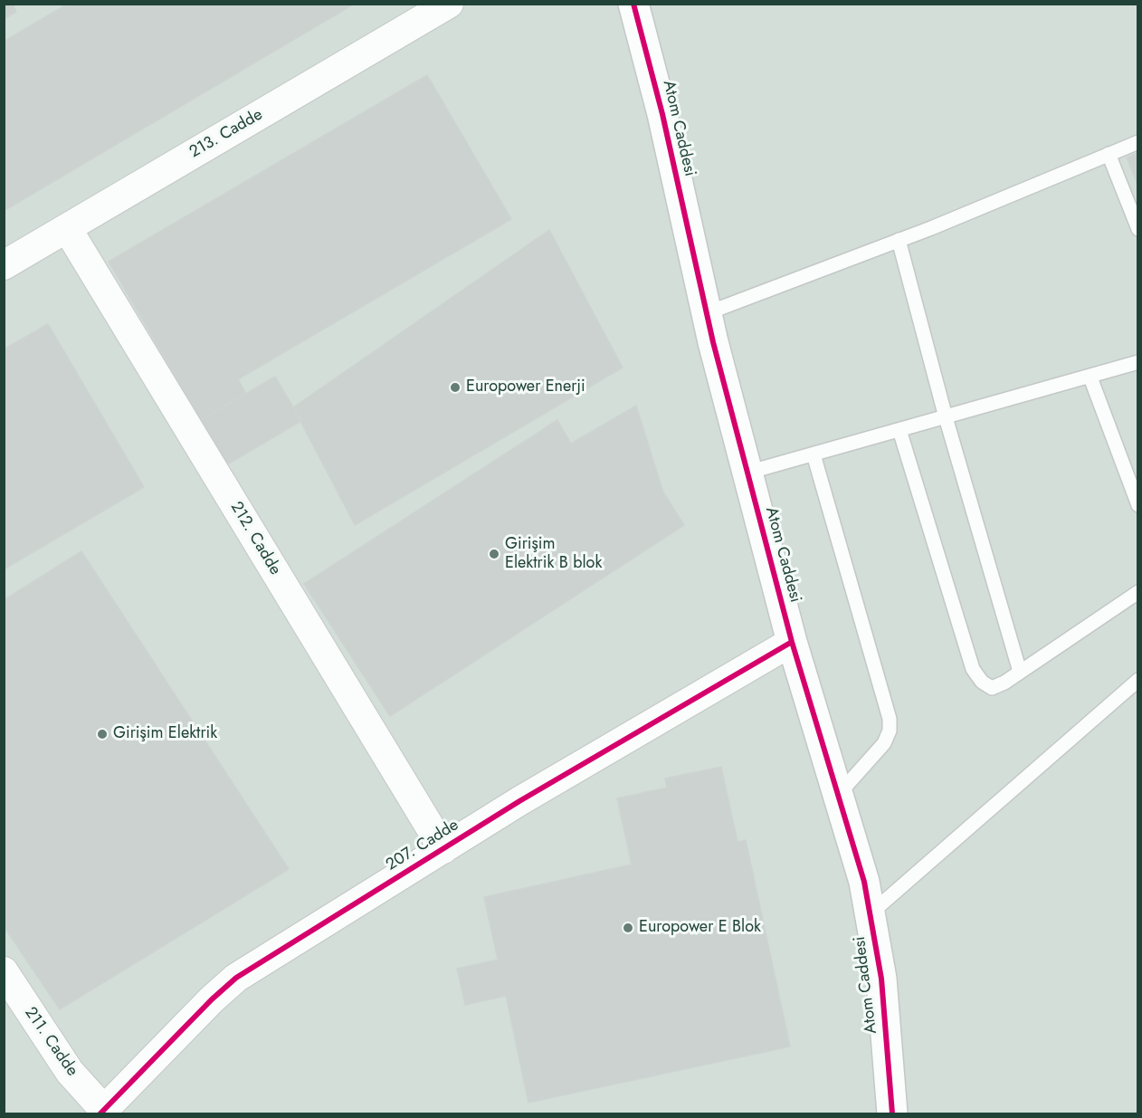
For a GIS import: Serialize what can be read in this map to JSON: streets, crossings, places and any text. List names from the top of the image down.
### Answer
{
  "streets": {
    "street": [
      "Atom Caddesi",
      "213. Cadde",
      "212. Cadde",
      "207. Cadde",
      "211. Cadde"
    ]
  },
  "crossings": [
    ["Atom Caddesi", "207. Cadde"],
    ["213. Cadde", "212. Cadde"],
    ["212. Cadde", "207. Cadde"],
    ["207. Cadde", "211. Cadde"]
  ],
  "places": [
    "Europower Enerji",
    "Girişim Elektrik B blok",
    "Girişim Elektrik",
    "Europower E Blok"
  ]
}
